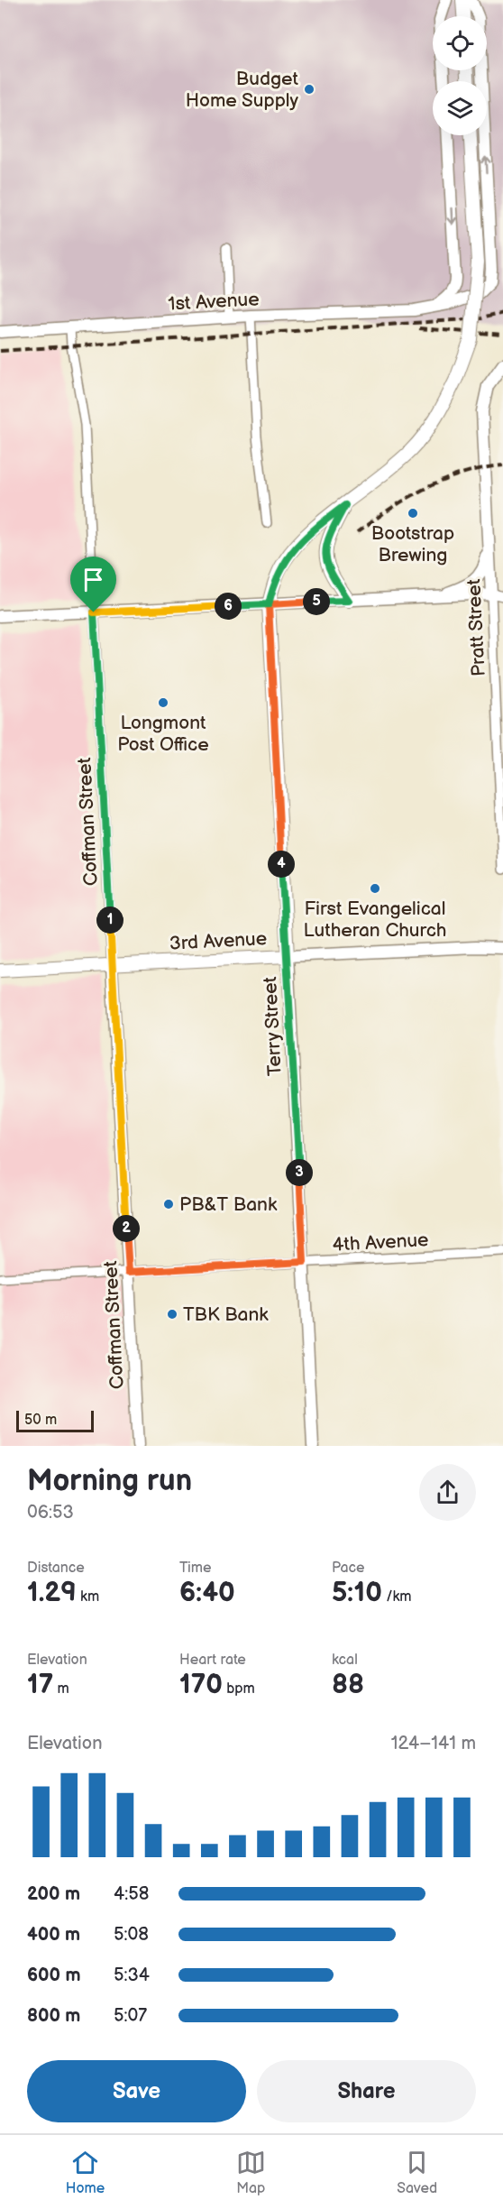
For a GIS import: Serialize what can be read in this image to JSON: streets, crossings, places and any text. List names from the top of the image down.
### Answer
{
  "streets": {
    "main road": ["3rd Avenue", "Terry Street"],
    "street": [
      "1st Avenue",
      "Pratt Street",
      "Coffman Street",
      "4th Avenue"
    ]
  },
  "crossings": [
    ["1st Avenue", "Coffman Street"],
    ["Coffman Street", "3rd Avenue"],
    ["Coffman Street", "4th Avenue"],
    ["3rd Avenue", "Terry Street"],
    ["Terry Street", "4th Avenue"]
  ],
  "places": [
    "Budget Home Supply",
    "Bootstrap Brewing",
    "Longmont Post Office",
    "First Evangelical Lutheran Church",
    "PB&T Bank",
    "TBK Bank"
  ],
  "scale_bar": "50 m",
  "page": {
    "pins": [
      "5",
      "6",
      "4",
      "1",
      "3",
      "2"
    ],
    "scale": "50 m",
    "heading": ["Morning run", "06:53"],
    "stats": [
      ["Distance", "1.29 km"],
      ["Time", "6:40"],
      ["Pace", "5:10 /km"],
      ["Elevation", "17 m"],
      ["Heart rate", "170 bpm"],
      ["kcal", "88"]
    ],
    "chart": ["Elevation", "124–141 m"],
    "list": [
      {
        "name": "200 m",
        "note": "4:58"
      },
      {
        "name": "400 m",
        "note": "5:08"
      },
      {
        "name": "600 m",
        "note": "5:34"
      },
      {
        "name": "800 m",
        "note": "5:07"
      }
    ],
    "buttons": ["Save", "Share"],
    "tabs": ["Home", "Map", "Saved"]
  }
}
